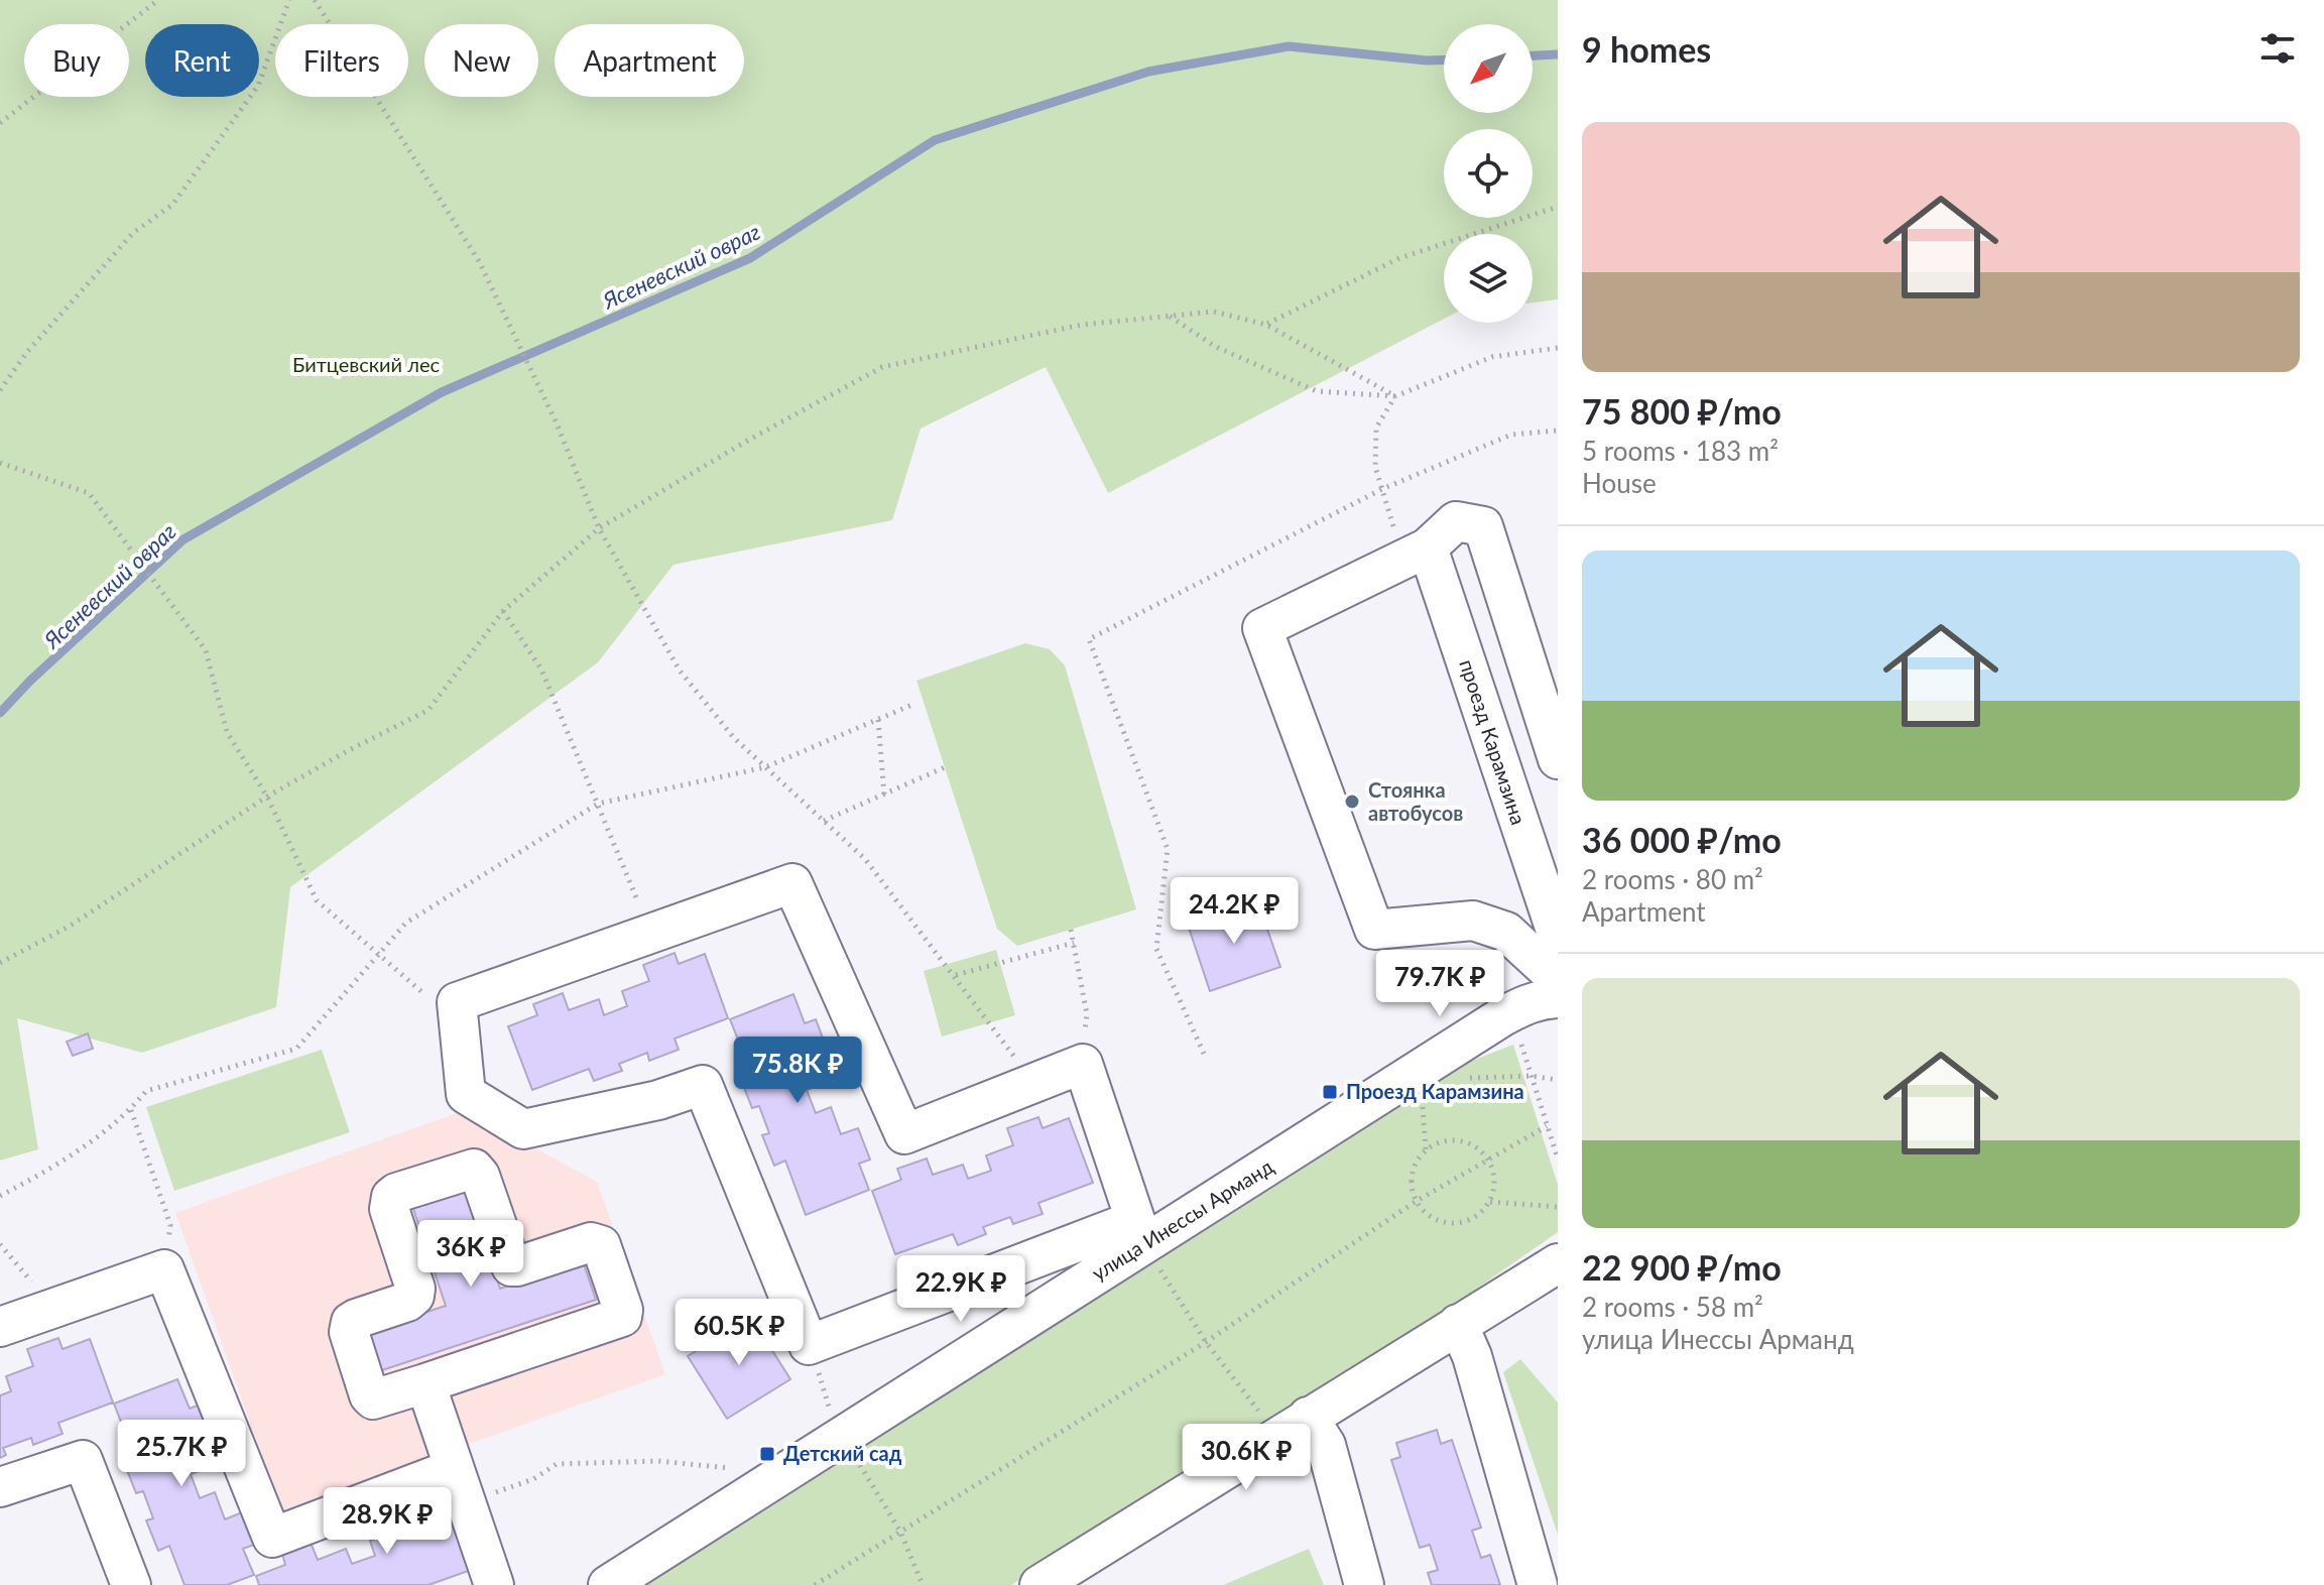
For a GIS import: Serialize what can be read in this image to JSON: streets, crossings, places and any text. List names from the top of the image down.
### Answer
{
  "streets": {
    "street": ["проезд Карамзина", "улица Инессы Арманд"]
  },
  "water": ["Ясеневский овраг"],
  "parks": ["Битцевский лес"],
  "places": {
    "other": ["Стоянка автобусов"],
    "transit": ["Проезд Карамзина", "Детский сад"]
  },
  "north": "bottom left",
  "page": {
    "heading": "9 homes",
    "chip": [
      "Buy",
      "Rent",
      "Filters",
      "New",
      "Apartment"
    ],
    "list": [
      {
        "name": "75 800 ₽/mo",
        "note": "5 rooms · 183 m² · House"
      },
      {
        "name": "36 000 ₽/mo",
        "note": "2 rooms · 80 m² · Apartment"
      },
      {
        "name": "22 900 ₽/mo",
        "note": "2 rooms · 58 m² · улица Инессы Арманд"
      }
    ],
    "price": [
      "24.2K ₽",
      "79.7K ₽",
      "75.8K ₽",
      "36K ₽",
      "22.9K ₽",
      "60.5K ₽",
      "25.7K ₽",
      "30.6K ₽",
      "28.9K ₽"
    ]
  }
}
